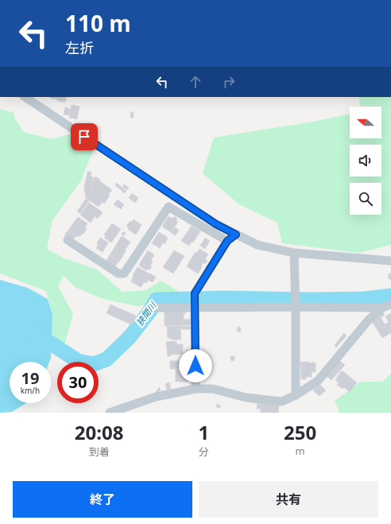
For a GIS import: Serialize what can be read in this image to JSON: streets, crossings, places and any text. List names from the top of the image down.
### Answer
{
  "water": ["狭間川"],
  "north": "left",
  "page": {
    "turn": ["110 m", "左折"],
    "speed": "19 km/h",
    "limit": "30",
    "eta": [
      "20:08",
      "到着",
      "1",
      "分",
      "250",
      "m"
    ],
    "buttons": ["終了", "共有"]
  }
}
